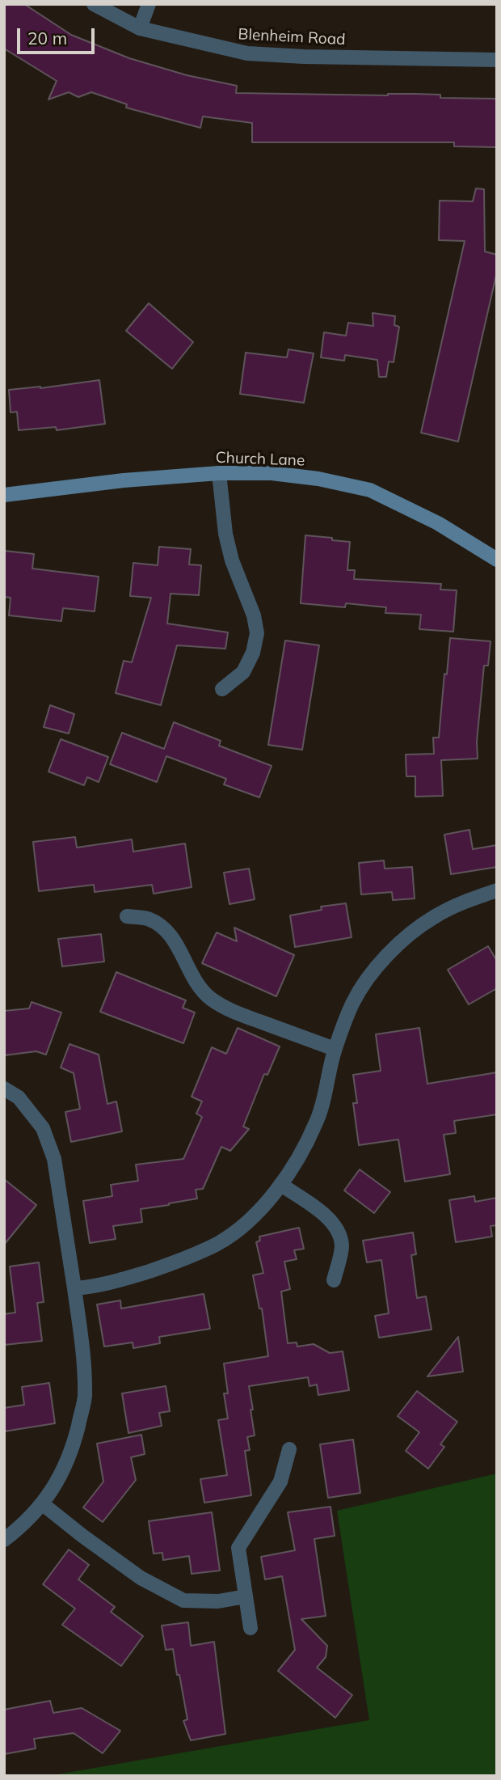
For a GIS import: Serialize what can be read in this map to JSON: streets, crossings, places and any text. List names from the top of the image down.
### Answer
{
  "streets": {
    "street": ["Blenheim Road", "Church Lane"]
  },
  "scale_bar": "20 m"
}
